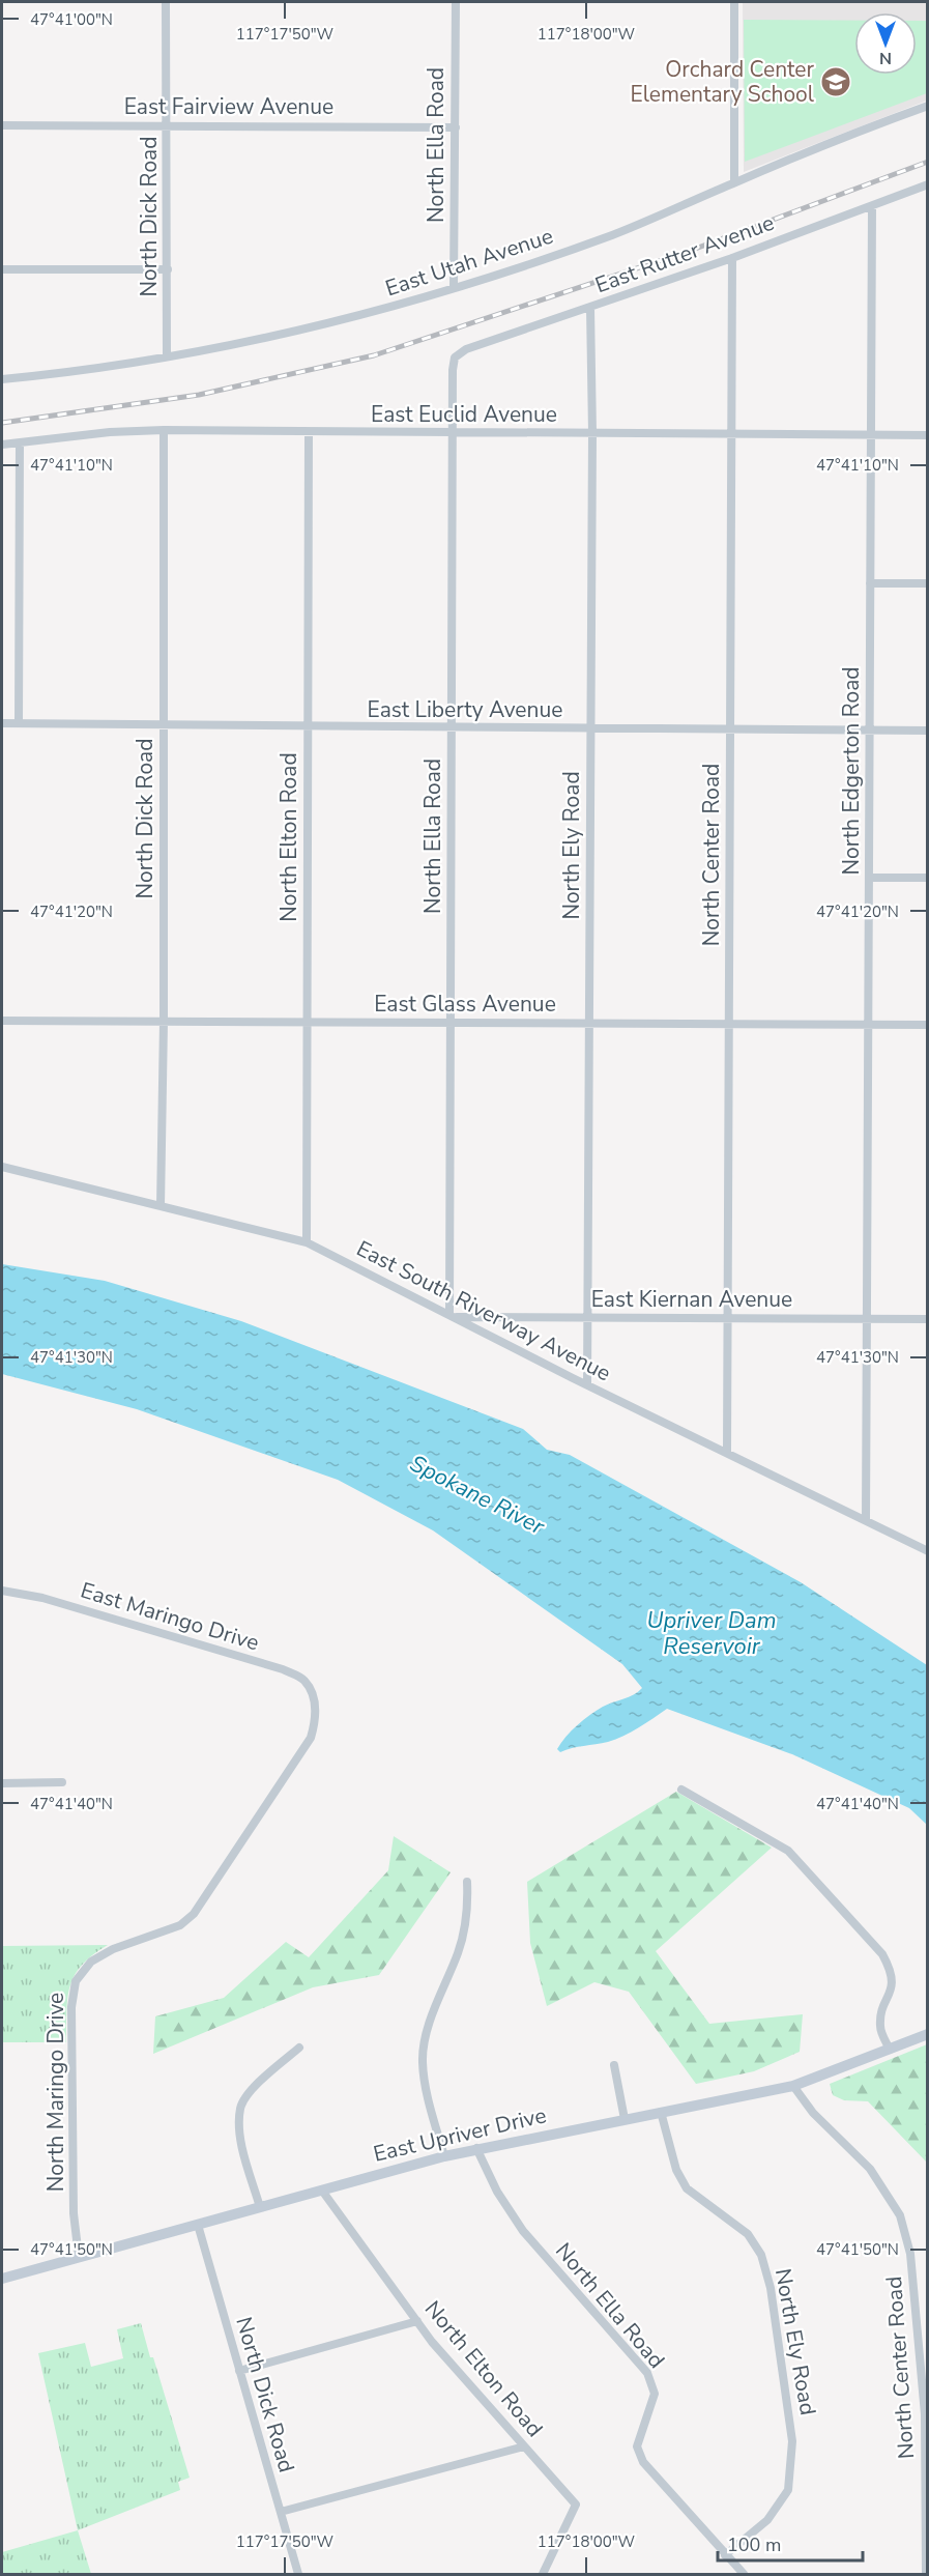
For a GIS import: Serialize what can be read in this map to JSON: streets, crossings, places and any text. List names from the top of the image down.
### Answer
{
  "streets": {
    "main road": ["East Upriver Drive"],
    "street": [
      "East Fairview Avenue",
      "North Ella Road",
      "North Dick Road",
      "East Rutter Avenue",
      "East Utah Avenue",
      "East Euclid Avenue",
      "East Liberty Avenue",
      "North Edgerton Road",
      "North Elton Road",
      "North Ely Road",
      "North Center Road",
      "East Glass Avenue",
      "East Kiernan Avenue",
      "East South Riverway Avenue",
      "East Maringo Drive",
      "North Maringo Drive"
    ]
  },
  "crossings": [
    ["East Fairview Avenue", "North Ella Road"],
    ["East Fairview Avenue", "North Dick Road"],
    ["North Ella Road", "East Rutter Avenue"],
    ["North Ella Road", "East Utah Avenue"],
    ["North Ella Road", "East Euclid Avenue"],
    ["North Ella Road", "East Liberty Avenue"],
    ["North Ella Road", "North Ely Road"],
    ["North Ella Road", "East Glass Avenue"],
    ["North Ella Road", "East Kiernan Avenue"],
    ["North Ella Road", "East South Riverway Avenue"],
    ["North Ella Road", "East Upriver Drive"],
    ["North Dick Road", "East Utah Avenue"],
    ["North Dick Road", "East Euclid Avenue"],
    ["North Dick Road", "East Liberty Avenue"],
    ["North Dick Road", "East Glass Avenue"],
    ["North Dick Road", "East South Riverway Avenue"],
    ["North Dick Road", "East Upriver Drive"],
    ["East Rutter Avenue", "North Edgerton Road"],
    ["East Rutter Avenue", "North Ely Road"],
    ["East Rutter Avenue", "North Center Road"],
    ["East Euclid Avenue", "North Edgerton Road"],
    ["East Euclid Avenue", "North Elton Road"],
    ["East Euclid Avenue", "North Ely Road"],
    ["East Euclid Avenue", "North Center Road"],
    ["East Liberty Avenue", "North Edgerton Road"],
    ["East Liberty Avenue", "North Elton Road"],
    ["East Liberty Avenue", "North Ely Road"],
    ["East Liberty Avenue", "North Center Road"],
    ["North Edgerton Road", "East Glass Avenue"],
    ["North Edgerton Road", "East Kiernan Avenue"],
    ["North Edgerton Road", "East South Riverway Avenue"],
    ["North Elton Road", "East Glass Avenue"],
    ["North Elton Road", "East South Riverway Avenue"],
    ["North Elton Road", "East Upriver Drive"],
    ["North Ely Road", "East Glass Avenue"],
    ["North Ely Road", "East Kiernan Avenue"],
    ["North Ely Road", "East South Riverway Avenue"],
    ["North Ely Road", "East Upriver Drive"],
    ["North Center Road", "East Glass Avenue"],
    ["North Center Road", "East Kiernan Avenue"],
    ["North Center Road", "East South Riverway Avenue"],
    ["North Center Road", "East Upriver Drive"],
    ["East Kiernan Avenue", "East South Riverway Avenue"],
    ["East Maringo Drive", "North Maringo Drive"],
    ["North Maringo Drive", "East Upriver Drive"]
  ],
  "water": ["Spokane River", "Upriver Dam Reservoir"],
  "places": {
    "school or university": ["Orchard Center Elementary School"]
  },
  "scale_bar": "100 m",
  "north": "bottom",
  "coordinates": [
    "47°41'00\"N",
    "117°17'50\"W",
    "117°18'00\"W",
    "47°41'10\"N",
    "47°41'20\"N",
    "47°41'30\"N",
    "47°41'40\"N",
    "47°41'50\"N"
  ]
}
